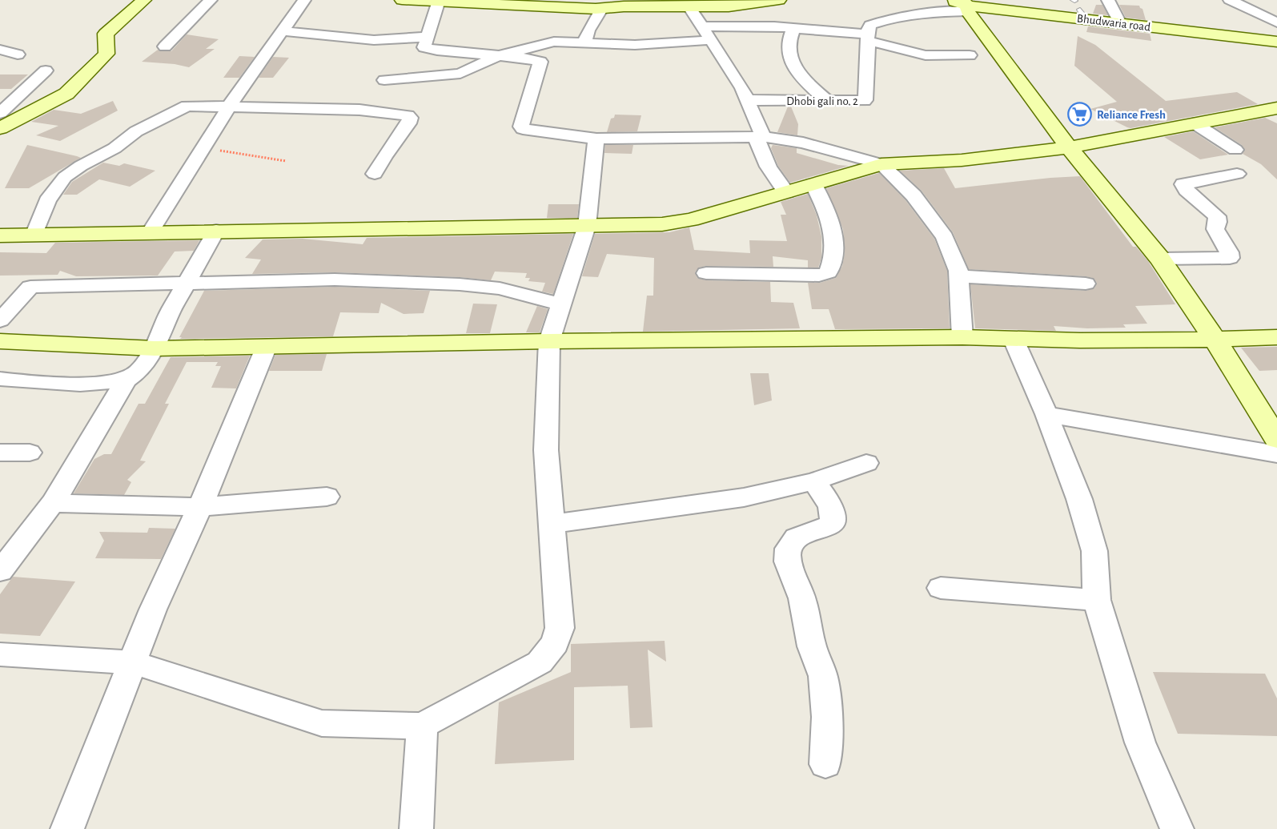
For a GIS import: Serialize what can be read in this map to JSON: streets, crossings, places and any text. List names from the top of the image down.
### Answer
{
  "streets": {
    "street": ["Bhudwaria road", "Dhobi gali no. 2"]
  },
  "places": {
    "supermarket": ["Reliance Fresh"]
  }
}
